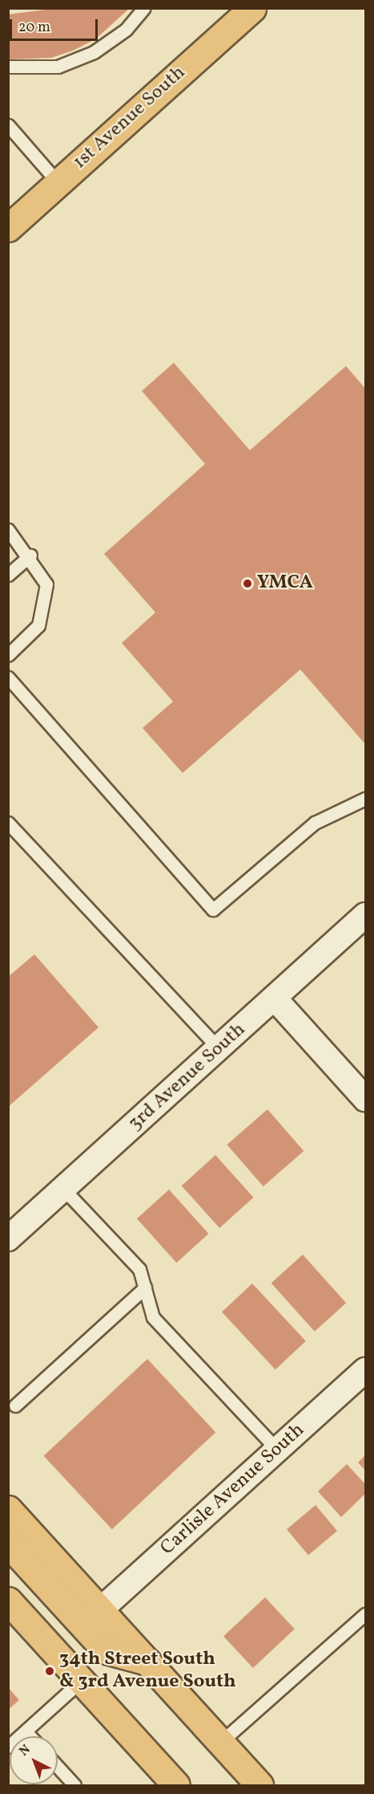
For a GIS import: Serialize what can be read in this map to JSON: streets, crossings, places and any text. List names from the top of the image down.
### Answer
{
  "streets": {
    "main road": ["1st Avenue South"],
    "street": ["3rd Avenue South", "Carlisle Avenue South"]
  },
  "places": ["YMCA", "34th Street South & 3rd Avenue South"],
  "scale_bar": "20 m",
  "north": "top left"
}
